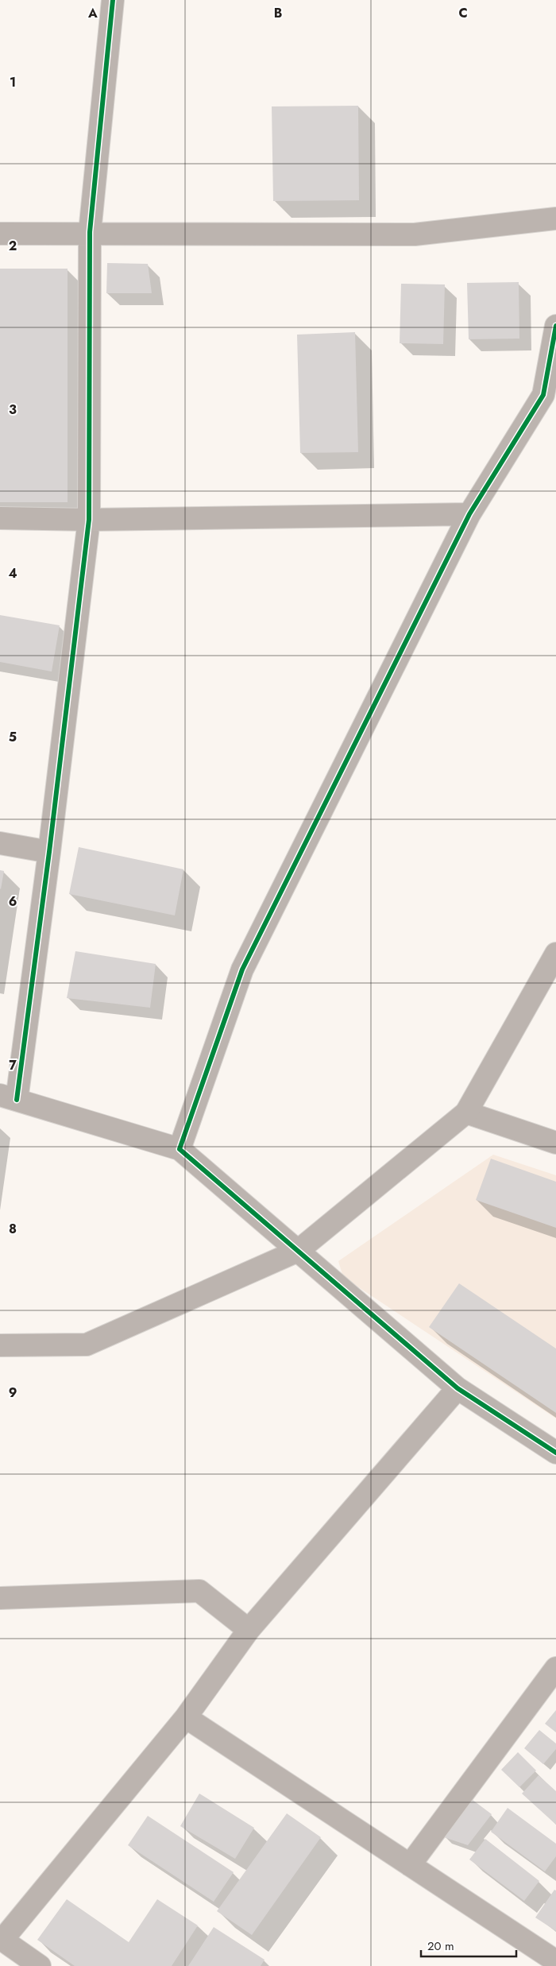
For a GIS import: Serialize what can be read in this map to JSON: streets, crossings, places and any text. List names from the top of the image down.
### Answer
{
  "scale_bar": "20 m",
  "grid": {
    "columns": ["A", "B", "C"],
    "rows": [
      "1",
      "2",
      "3",
      "4",
      "5",
      "6",
      "7",
      "8",
      "9"
    ]
  }
}
